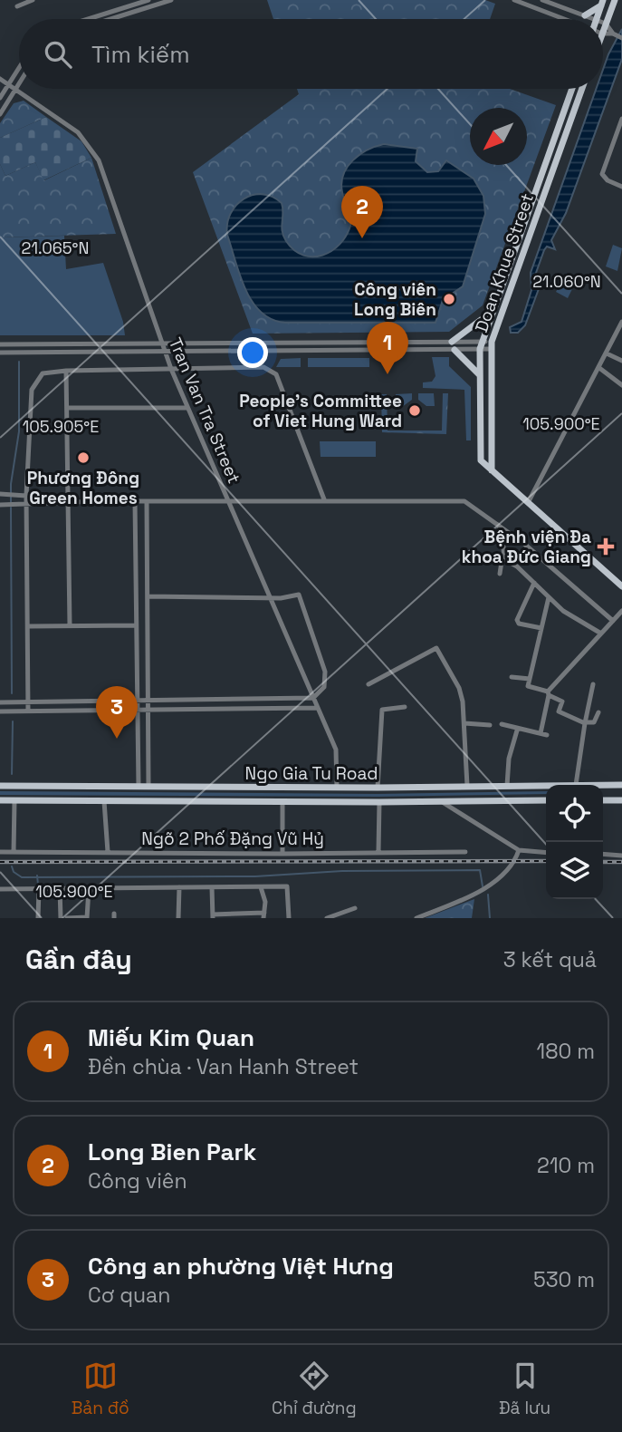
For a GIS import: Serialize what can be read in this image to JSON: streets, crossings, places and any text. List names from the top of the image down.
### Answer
{
  "streets": {
    "main road": ["Doan Khue Street", "Ngo Gia Tu Road"],
    "street": ["Tran Van Tra Street", "Ngõ 2 Phố Đặng Vũ Hỷ"]
  },
  "crossings": [
    ["Tran Van Tra Street", "Ngo Gia Tu Road"]
  ],
  "places": {
    "other": ["Công viên Long Biên", "People's Committee of Viet Hung Ward", "Phương Đông Green Homes"],
    "health": ["Bệnh viện Đa khoa Đức Giang"]
  },
  "north": "bottom left",
  "page": {
    "search": "Tìm kiếm",
    "pins": ["2", "1", "3"],
    "heading": ["Gần đây", "3 kết quả"],
    "list": [
      {
        "mark": "1",
        "name": "Miếu Kim Quan",
        "note": "Đền chùa · Van Hanh Street",
        "value": "180 m"
      },
      {
        "mark": "2",
        "name": "Long Bien Park",
        "note": "Công viên",
        "value": "210 m"
      },
      {
        "mark": "3",
        "name": "Công an phường Việt Hưng",
        "note": "Cơ quan",
        "value": "530 m"
      }
    ],
    "nav": ["Bản đồ", "Chỉ đường", "Đã lưu"]
  },
  "coordinates": [
    "21.065°N",
    "21.060°N",
    "105.900°E",
    "105.905°E"
  ]
}
